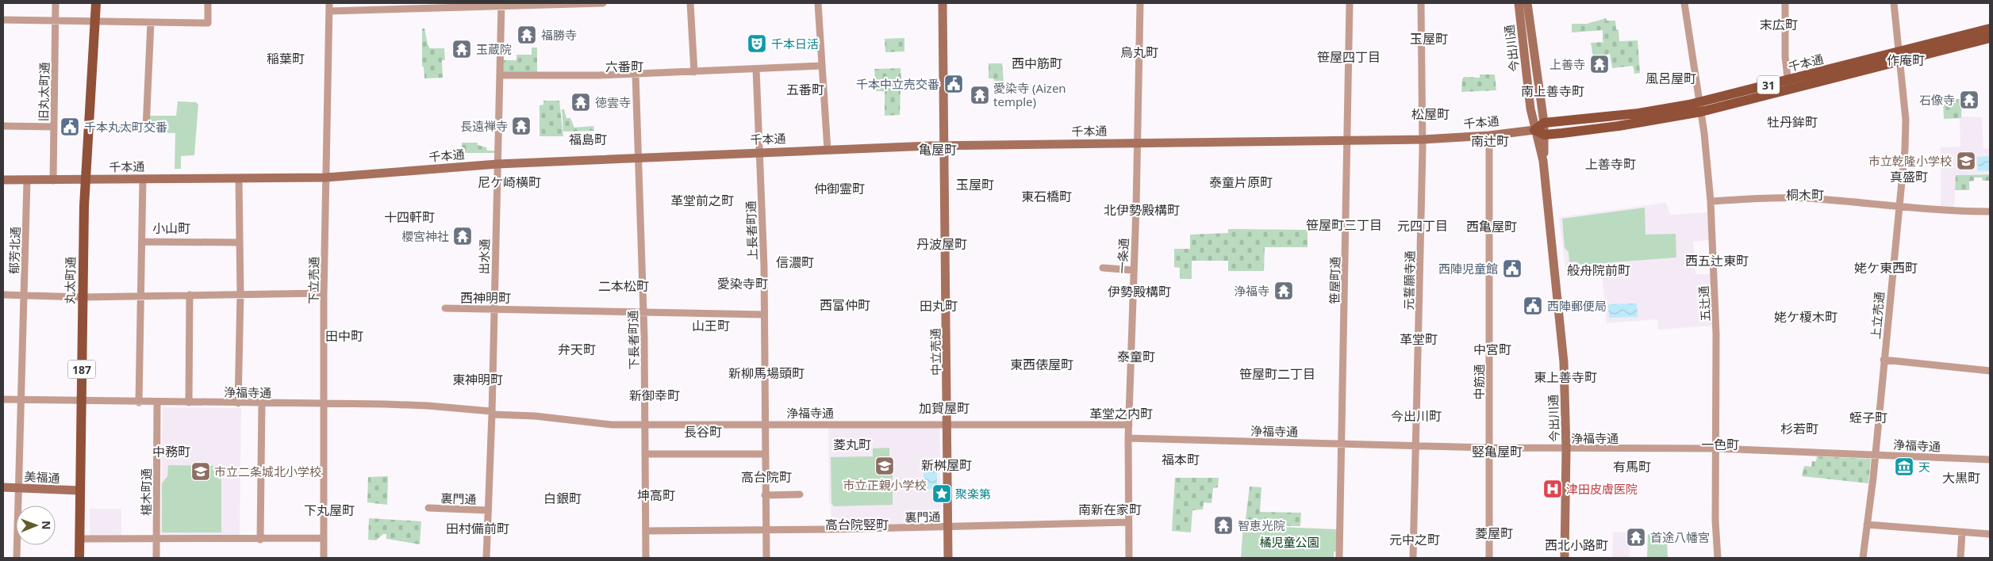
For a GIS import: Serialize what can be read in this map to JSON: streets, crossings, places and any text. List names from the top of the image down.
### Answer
{
  "streets": {
    "main road": [
      "千本通",
      "31",
      "丸太町通",
      "187"
    ],
    "street": [
      "今出川通",
      "旧丸太町通",
      "上長者町通",
      "郁芳北通",
      "一条通",
      "出水通",
      "下立売通",
      "笹屋町通",
      "元誓願寺通",
      "五辻通",
      "上立売通",
      "下長者町通",
      "中立売通",
      "中筋通",
      "浄福寺通",
      "美福通",
      "椹木町通",
      "裏門通"
    ]
  },
  "crossings": [
    ["今出川通", "千本通"],
    ["今出川通", "浄福寺通"],
    ["千本通", "旧丸太町通"],
    ["千本通", "上長者町通"],
    ["千本通", "郁芳北通"],
    ["千本通", "一条通"],
    ["千本通", "出水通"],
    ["千本通", "丸太町通"],
    ["千本通", "下立売通"],
    ["千本通", "笹屋町通"],
    ["千本通", "元誓願寺通"],
    ["千本通", "五辻通"],
    ["千本通", "上立売通"],
    ["千本通", "下長者町通"],
    ["千本通", "中立売通"],
    ["千本通", "中筋通"],
    ["上長者町通", "浄福寺通"],
    ["上長者町通", "裏門通"],
    ["郁芳北通", "浄福寺通"],
    ["郁芳北通", "美福通"],
    ["一条通", "浄福寺通"],
    ["一条通", "裏門通"],
    ["出水通", "浄福寺通"],
    ["出水通", "裏門通"],
    ["丸太町通", "浄福寺通"],
    ["丸太町通", "美福通"],
    ["下立売通", "浄福寺通"],
    ["笹屋町通", "浄福寺通"],
    ["元誓願寺通", "浄福寺通"],
    ["五辻通", "浄福寺通"],
    ["上立売通", "浄福寺通"],
    ["下長者町通", "浄福寺通"],
    ["下長者町通", "裏門通"],
    ["中立売通", "浄福寺通"],
    ["中立売通", "裏門通"],
    ["中筋通", "浄福寺通"],
    ["浄福寺通", "椹木町通"]
  ],
  "districts": [
    "末広町",
    "玉屋町",
    "烏丸町",
    "笹屋四丁目",
    "稲葉町",
    "作庵町",
    "西中筋町",
    "六番町",
    "風呂屋町",
    "五番町",
    "南上善寺町",
    "松屋町",
    "牡丹鉾町",
    "福島町",
    "南辻町",
    "亀屋町",
    "上善寺町",
    "真盛町",
    "尼ケ崎横町",
    "泰童片原町",
    "玉屋町",
    "仲御霊町",
    "桐木町",
    "東石橋町",
    "革堂前之町",
    "北伊勢殿構町",
    "十四軒町",
    "笹屋町三丁目",
    "元四丁目",
    "西亀屋町",
    "小山町",
    "丹波屋町",
    "西五辻東町",
    "信濃町",
    "姥ケ東西町",
    "般舟院前町",
    "愛染寺町",
    "二本松町",
    "伊勢殿構町",
    "西神明町",
    "西富仲町",
    "田丸町",
    "姥ケ榎木町",
    "山王町",
    "田中町",
    "革堂町",
    "弁天町",
    "中宮町",
    "泰童町",
    "東西俵屋町",
    "新柳馬場頭町",
    "笹屋町二丁目",
    "東上善寺町",
    "東神明町",
    "新御幸町",
    "加賀屋町",
    "革堂之内町",
    "今出川町",
    "蛭子町",
    "杉若町",
    "長谷町",
    "菱丸町",
    "一色町",
    "中務町",
    "竪亀屋町",
    "福本町",
    "新桝屋町",
    "有馬町",
    "高台院町",
    "大黒町",
    "坤高町",
    "白銀町",
    "南新在家町",
    "下丸屋町",
    "高台院竪町",
    "田村備前町",
    "菱屋町",
    "元中之町",
    "西北小路町"
  ],
  "parks": ["橘児童公園"],
  "places": {
    "temple": [
      "福勝寺",
      "玉蔵院",
      "上善寺",
      "愛染寺 (Aizen temple)",
      "石像寺",
      "徳雲寺",
      "長遠禅寺",
      "櫻宮神社",
      "浄福寺",
      "智恵光院",
      "首途八幡宮"
    ],
    "theatre": ["千本日活"],
    "public building": [
      "千本中立売交番",
      "千本丸太町交番",
      "西陣児童館",
      "西陣郵便局"
    ],
    "school or university": ["市立乾隆小学校", "市立正親小学校", "市立二条城北小学校"],
    "museum": ["天"],
    "hospital": ["津田皮膚医院"],
    "place": ["聚楽第"]
  },
  "north": "right"
}
